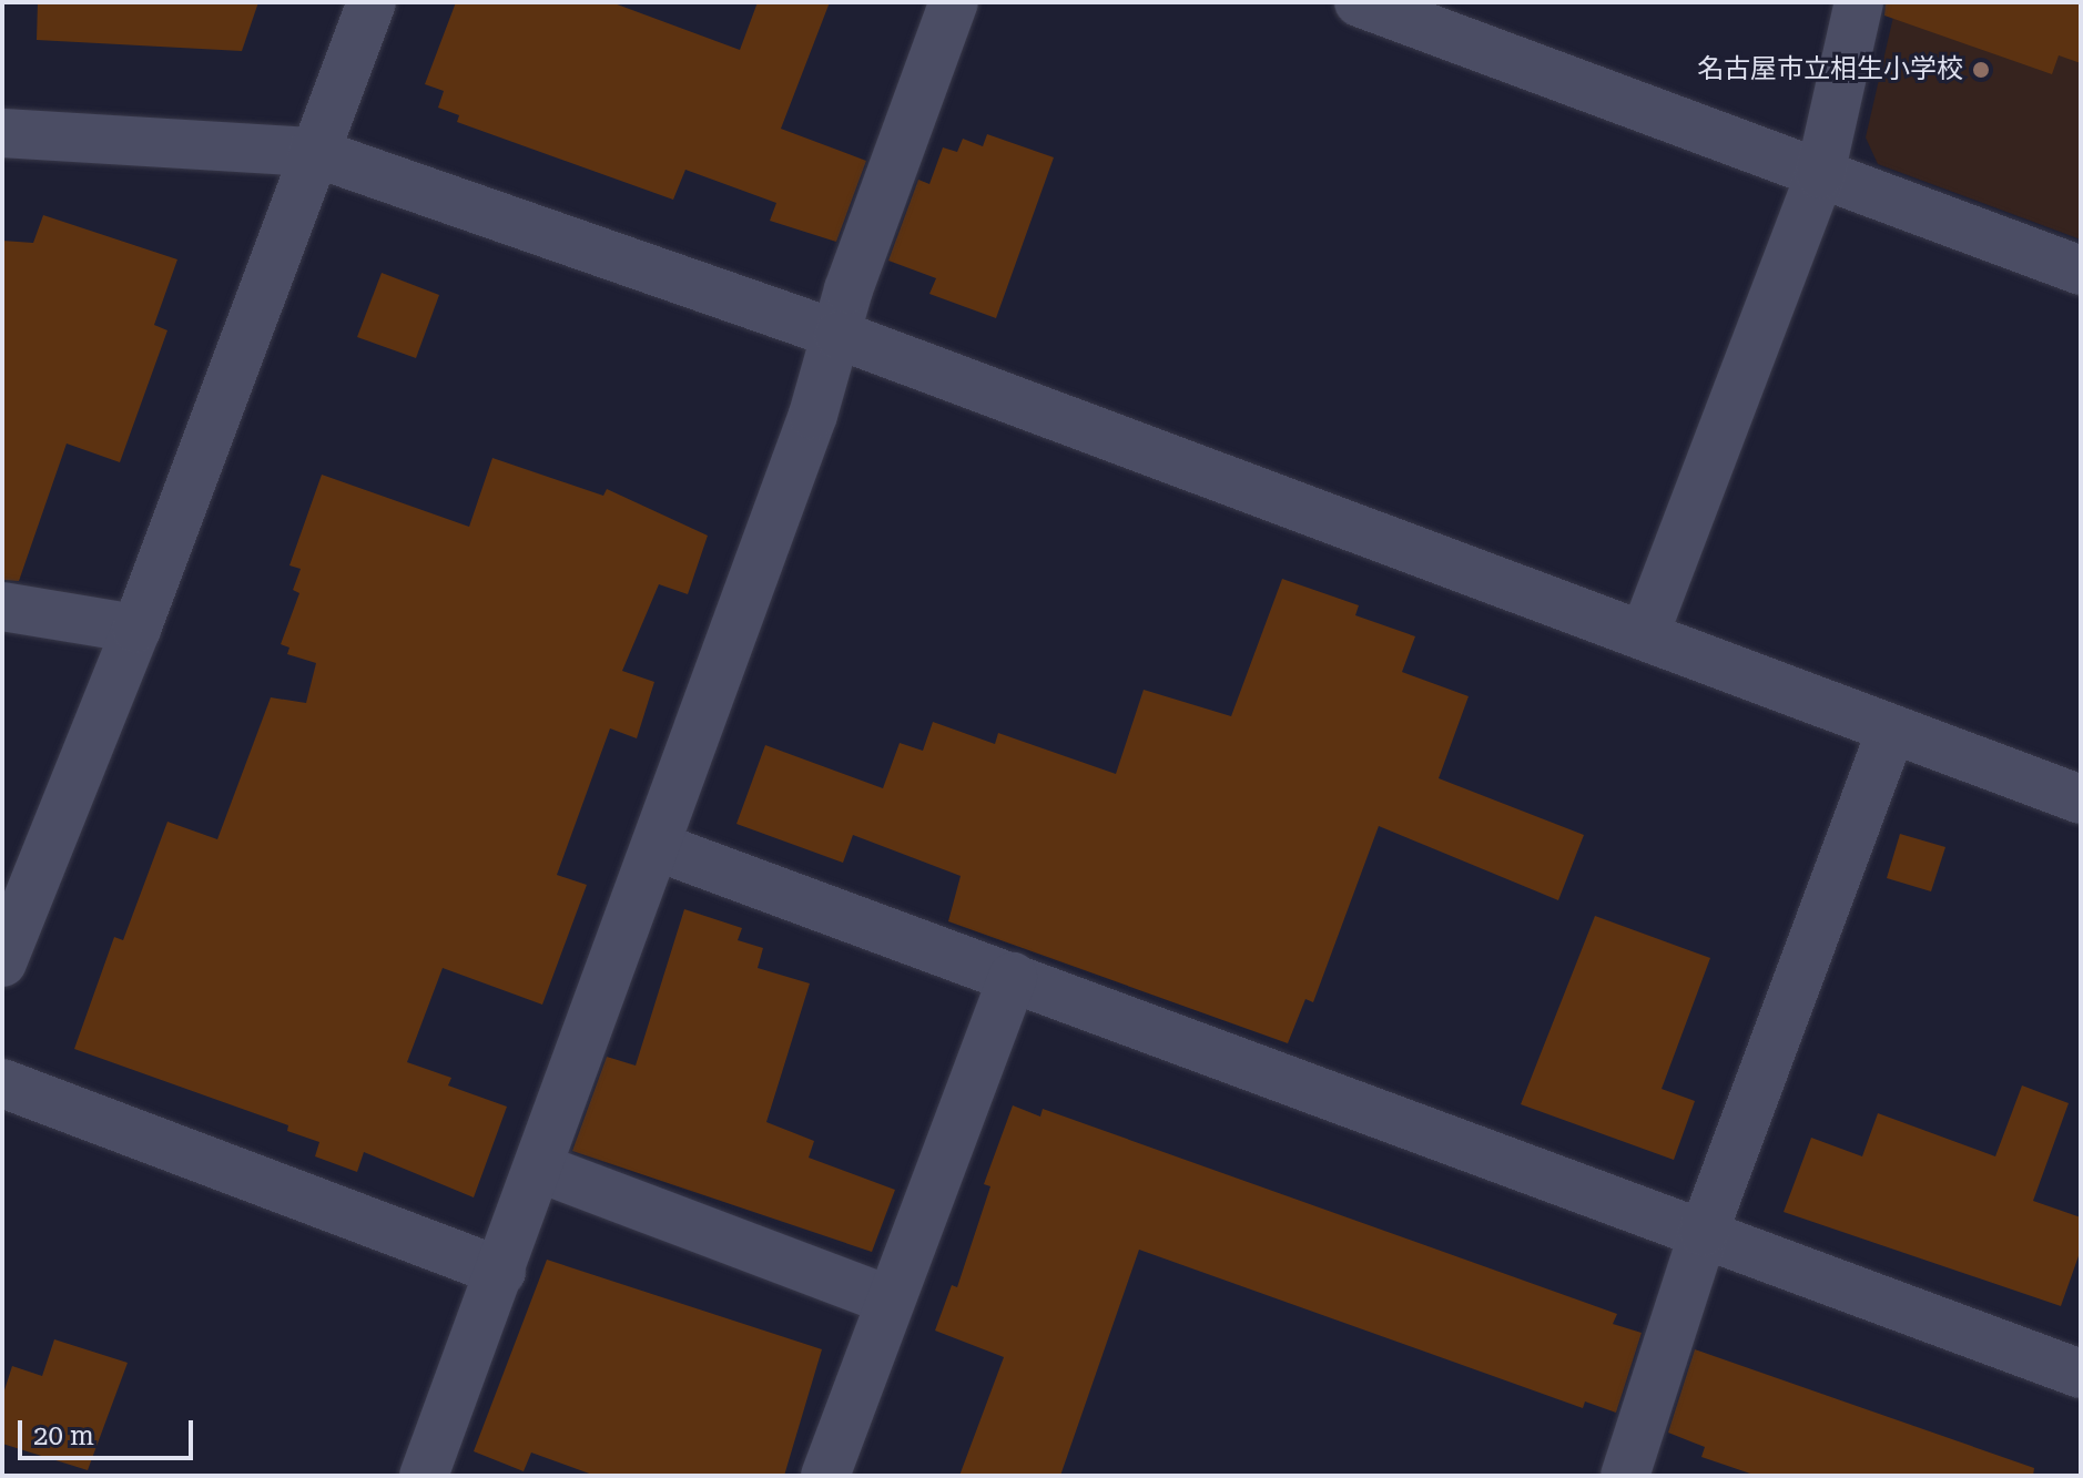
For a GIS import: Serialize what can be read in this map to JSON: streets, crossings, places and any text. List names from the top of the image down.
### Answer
{
  "places": ["名古屋市立相生小学校"],
  "scale_bar": "20 m"
}
